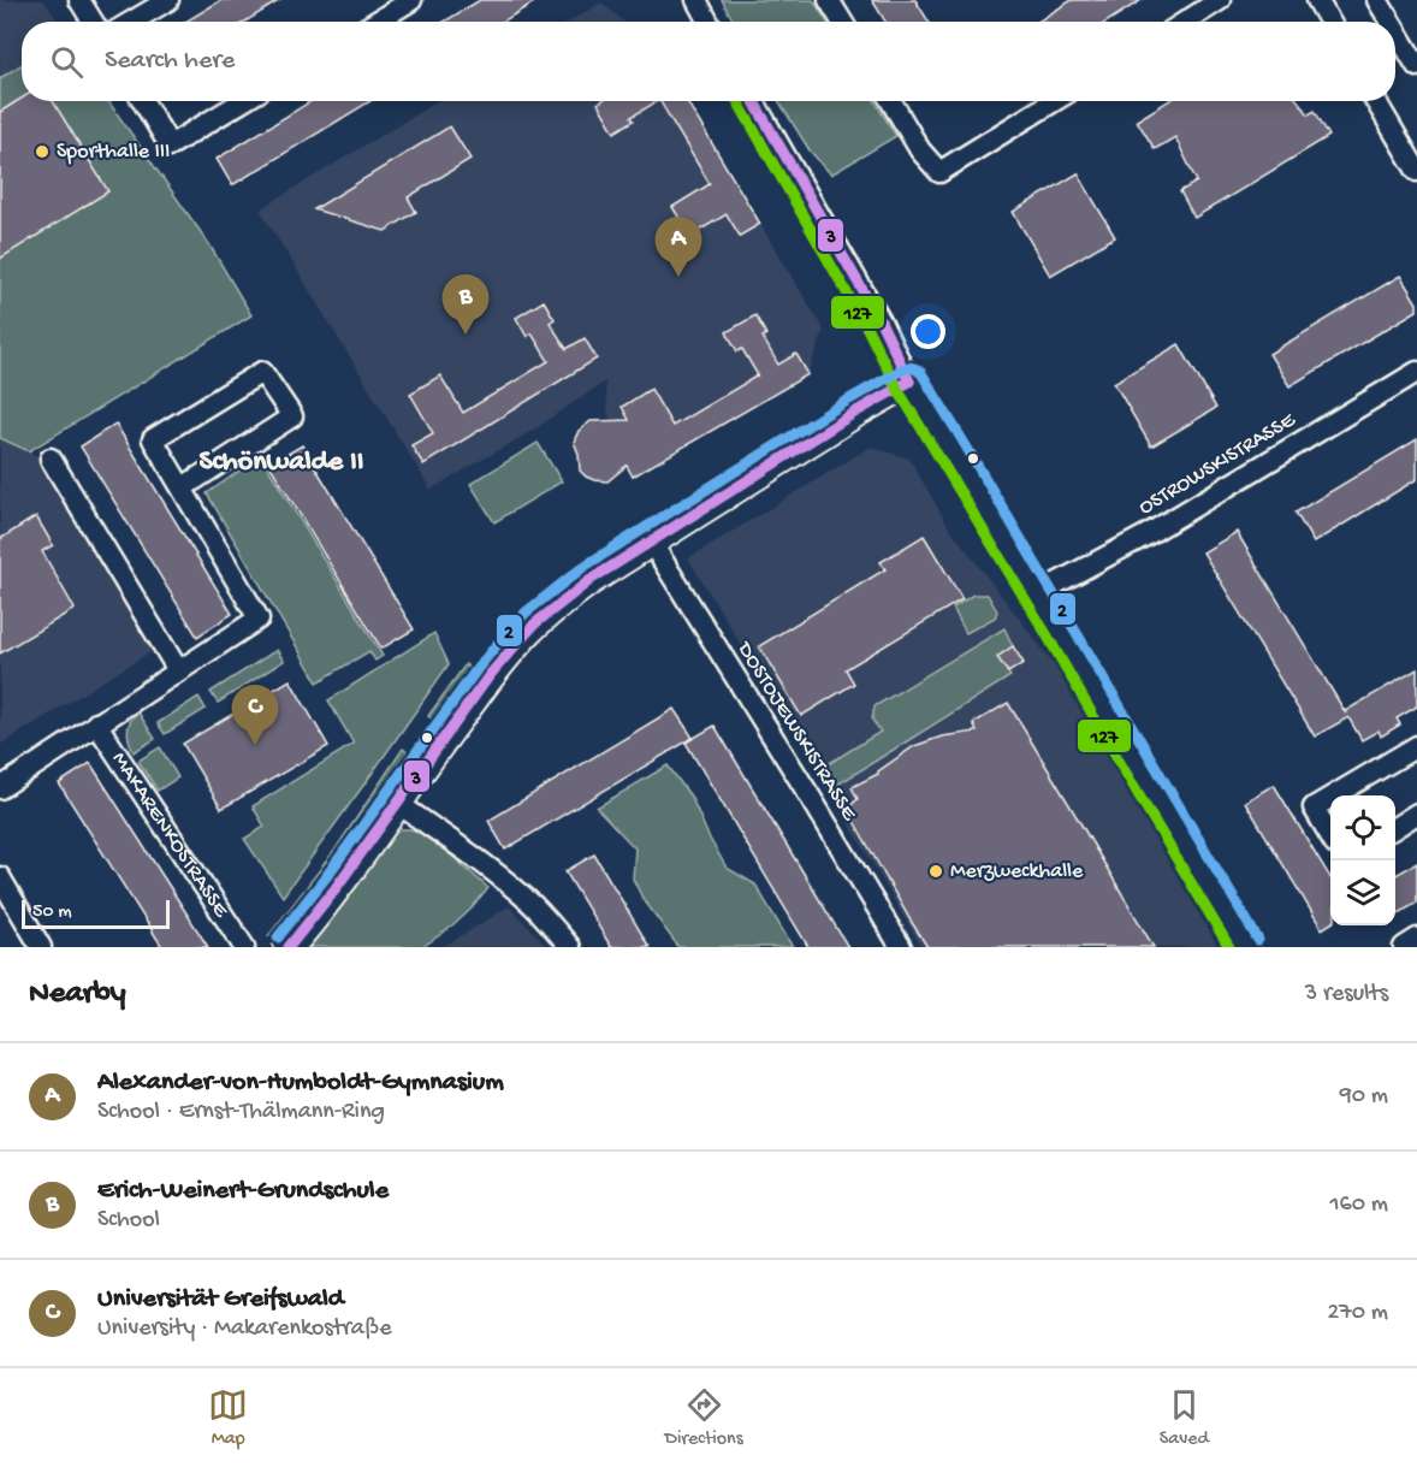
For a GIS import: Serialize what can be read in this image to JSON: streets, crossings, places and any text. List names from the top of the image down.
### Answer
{
  "streets": {
    "street": ["OSTROWSKISTRASSE", "DOSTOJEWSKISTRASSE", "MAKARENKOSTRASSE"]
  },
  "districts": ["Schönwalde II"],
  "places": ["Sporthalle III", "Merzweckhalle"],
  "lines": ["transit line 3", "transit line 127", "transit line 2"],
  "scale_bar": "50 m",
  "page": {
    "search": "Search here",
    "pins": ["A", "B", "C"],
    "scale": "50 m",
    "heading": ["Nearby", "3 results"],
    "list": [
      {
        "mark": "A",
        "name": "Alexander-von-Humboldt-Gymnasium",
        "note": "School · Ernst-Thälmann-Ring",
        "value": "90 m"
      },
      {
        "mark": "B",
        "name": "Erich-Weinert-Grundschule",
        "note": "School",
        "value": "160 m"
      },
      {
        "mark": "C",
        "name": "Universität Greifswald",
        "note": "University · Makarenkostraße",
        "value": "270 m"
      }
    ],
    "nav": ["Map", "Directions", "Saved"]
  }
}
